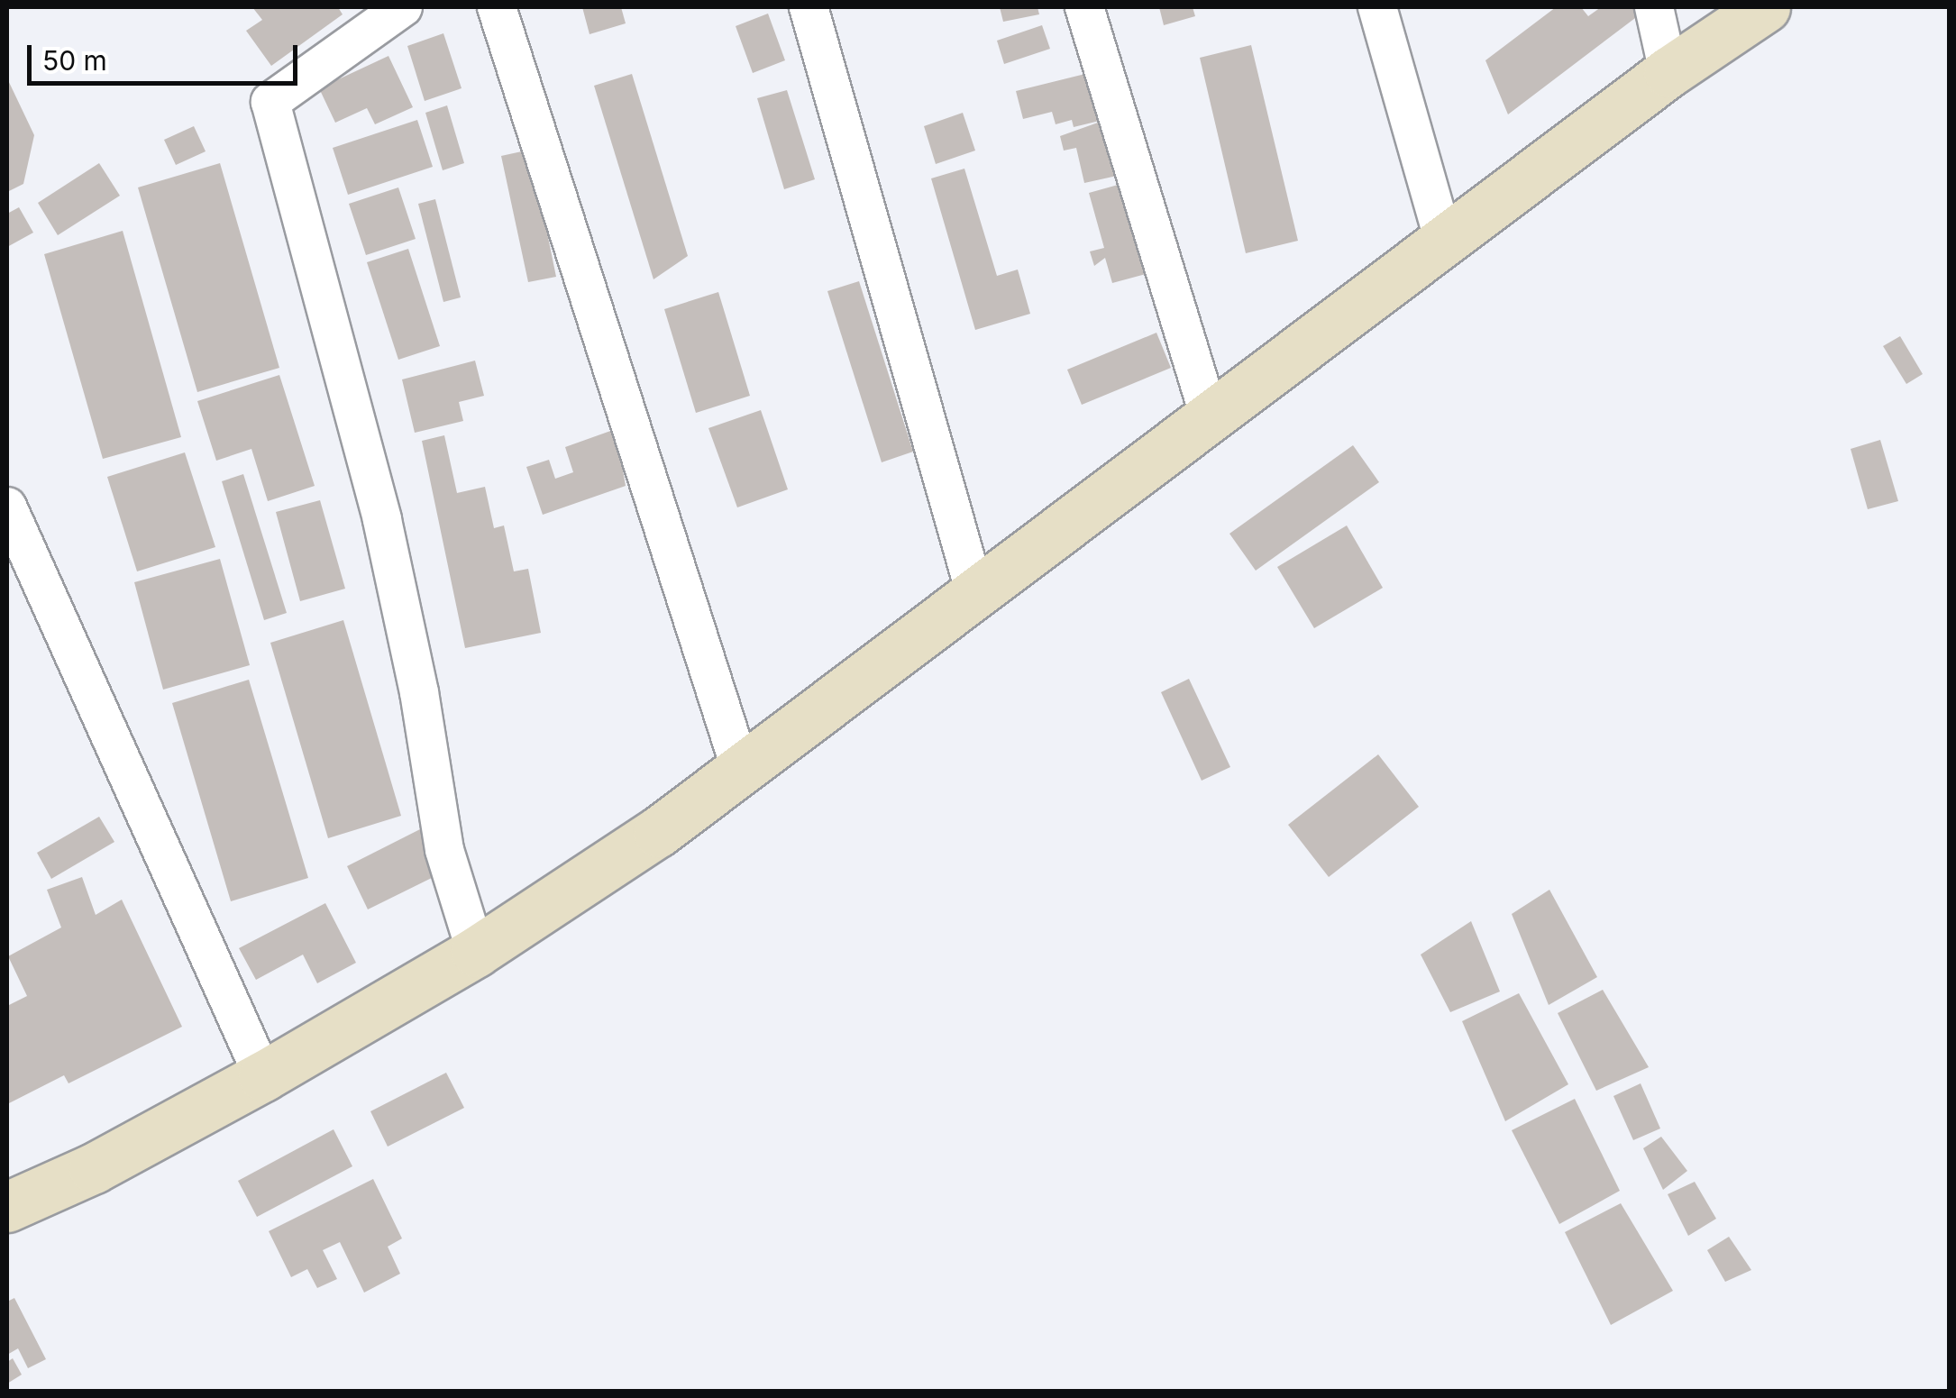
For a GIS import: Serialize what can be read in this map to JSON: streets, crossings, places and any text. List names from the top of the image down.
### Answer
{
  "scale_bar": "50 m"
}
